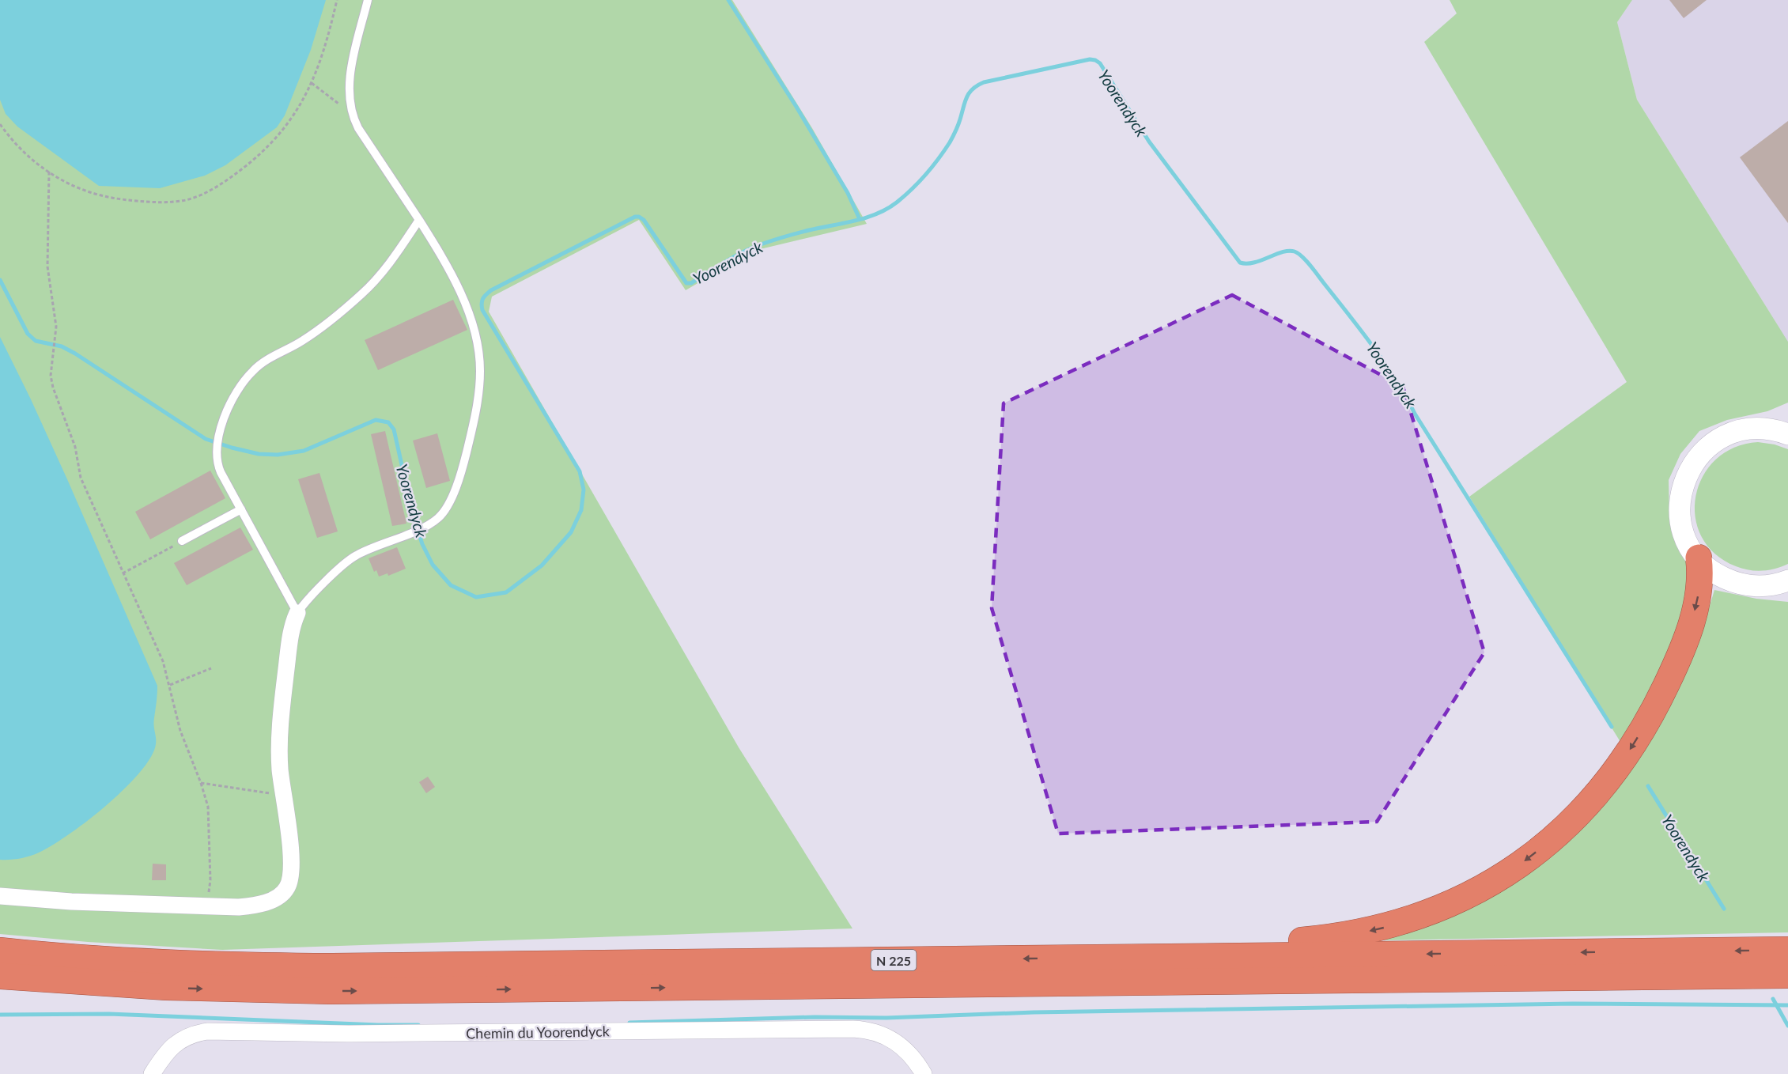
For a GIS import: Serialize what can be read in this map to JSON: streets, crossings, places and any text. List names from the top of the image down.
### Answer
{
  "streets": {
    "highway": ["N 225"],
    "street": ["Chemin du Yoorendyck"]
  },
  "water": ["Yoorendyck"]
}
